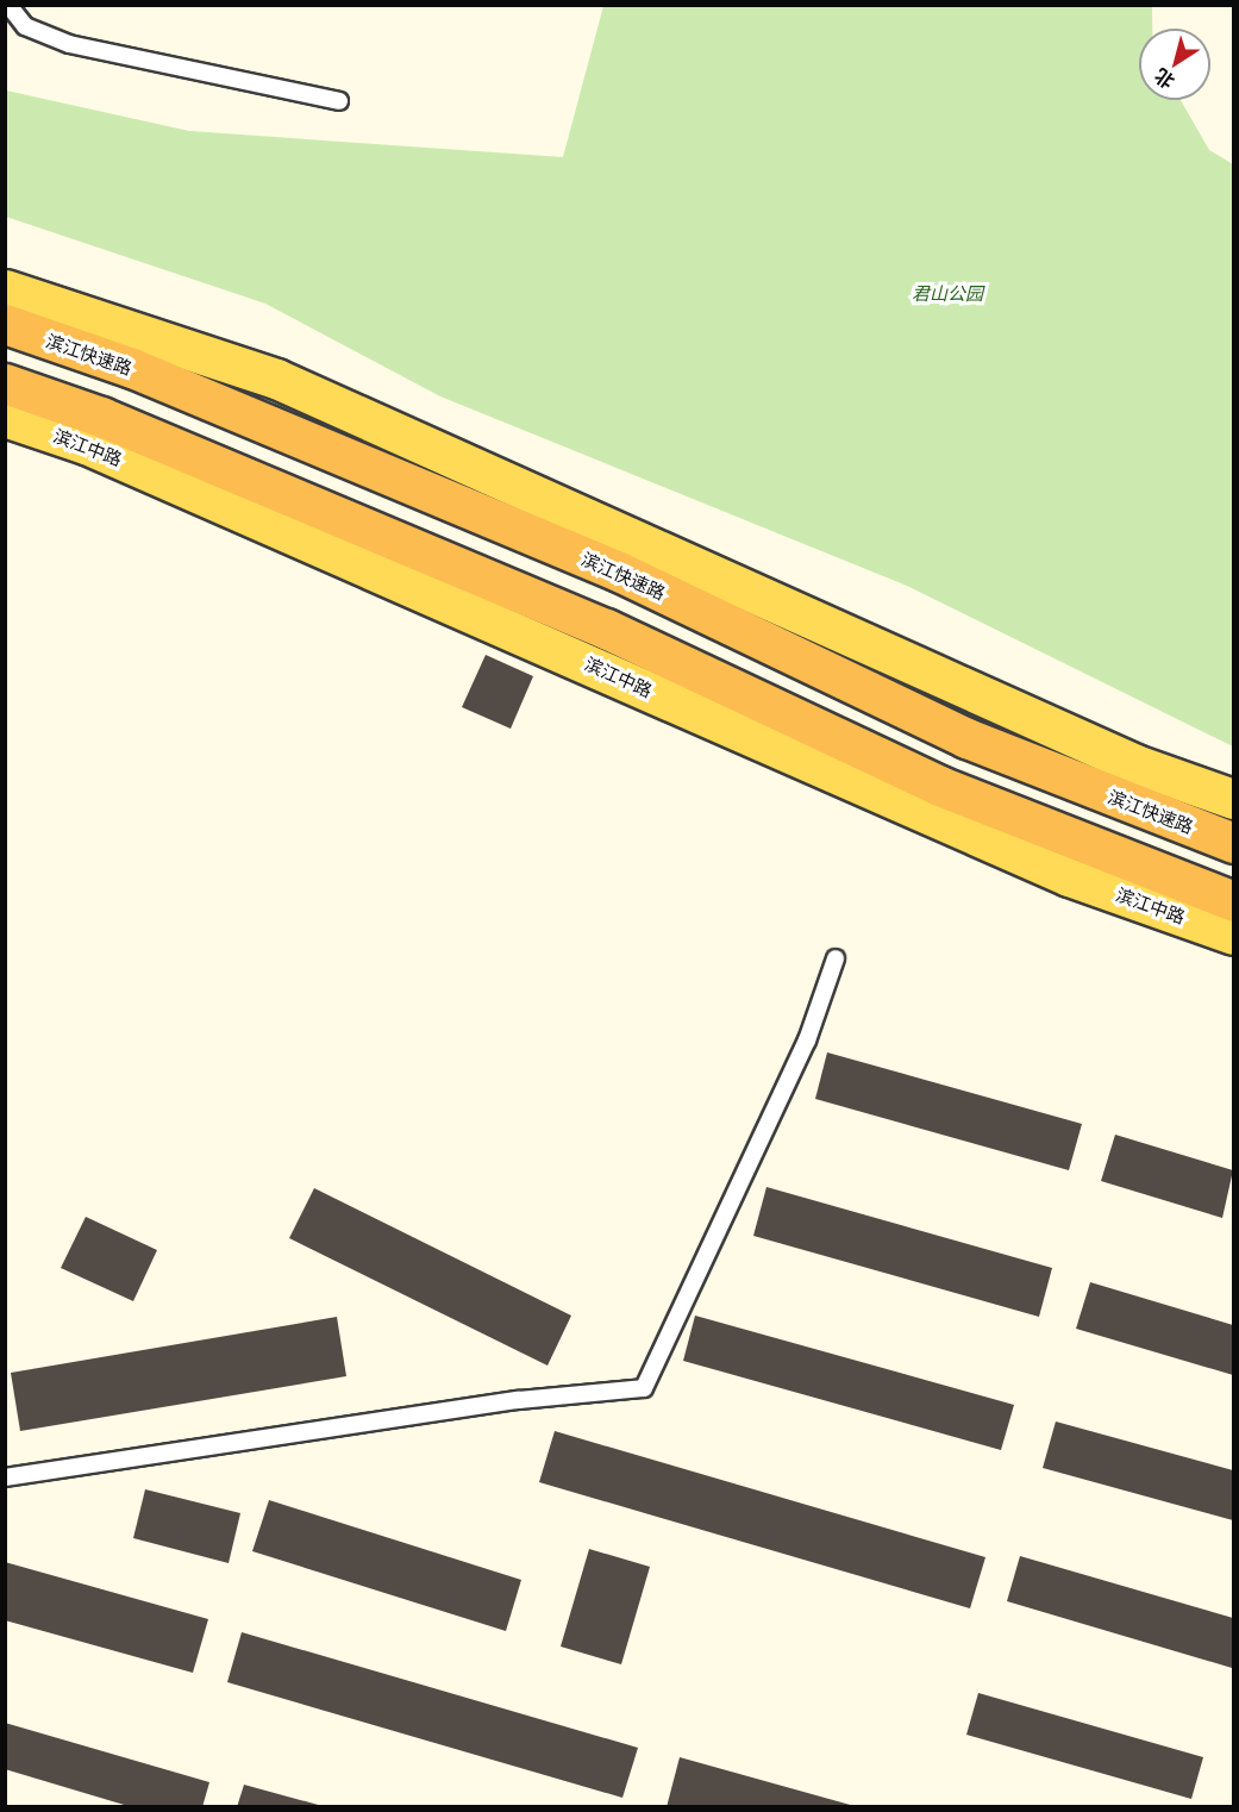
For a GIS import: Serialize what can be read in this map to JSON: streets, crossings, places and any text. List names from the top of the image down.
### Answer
{
  "streets": {
    "highway": ["滨江快速路"],
    "main road": ["滨江中路"]
  },
  "parks": ["君山公园"],
  "north": "bottom left"
}
